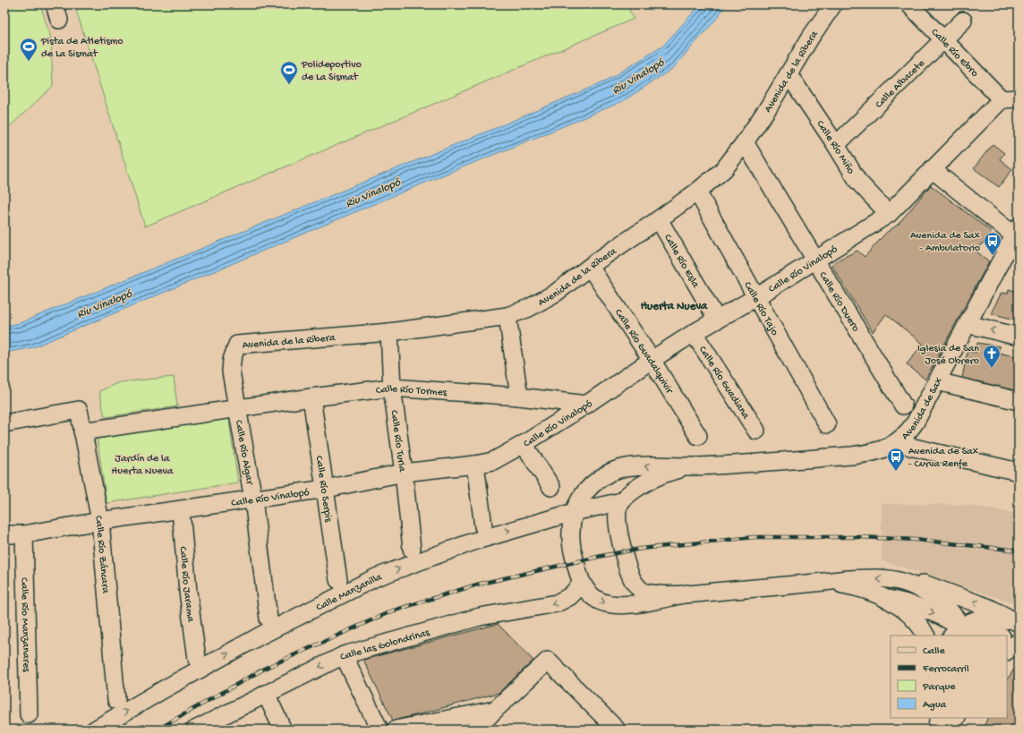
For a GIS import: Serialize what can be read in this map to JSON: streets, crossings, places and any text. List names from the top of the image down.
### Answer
{
  "streets": {
    "street": [
      "Calle Río Ebro",
      "Avenida de la Ribera",
      "Calle Albacete",
      "Calle Río Miño",
      "Calle Río Esla",
      "Calle Río Vinalopó",
      "Calle Río Duero",
      "Calle Río Tajo",
      "Calle Río Guadalquivir",
      "Calle Río Guadiana",
      "Calle Río Tormes",
      "Avenida de Sax",
      "Calle Río Turia",
      "Calle Río Algar",
      "Calle Río Serpis",
      "Calle Río Záncara",
      "Calle Río Jarama",
      "Calle Manzanilla",
      "Calle Río Manzanares",
      "Calle las Golondrinas"
    ]
  },
  "crossings": [
    ["Calle Río Ebro", "Calle Albacete"],
    ["Calle Río Ebro", "Calle Río Vinalopó"],
    ["Avenida de la Ribera", "Calle Río Miño"],
    ["Avenida de la Ribera", "Calle Río Esla"],
    ["Avenida de la Ribera", "Calle Río Duero"],
    ["Avenida de la Ribera", "Calle Río Tajo"],
    ["Avenida de la Ribera", "Calle Río Guadalquivir"],
    ["Avenida de la Ribera", "Calle Río Turia"],
    ["Avenida de la Ribera", "Calle Río Algar"],
    ["Calle Albacete", "Calle Río Miño"],
    ["Calle Río Miño", "Calle Río Vinalopó"],
    ["Calle Río Esla", "Calle Río Vinalopó"],
    ["Calle Río Vinalopó", "Calle Río Duero"],
    ["Calle Río Vinalopó", "Calle Río Tajo"],
    ["Calle Río Vinalopó", "Calle Río Guadalquivir"],
    ["Calle Río Vinalopó", "Calle Río Guadiana"],
    ["Calle Río Vinalopó", "Calle Río Tormes"],
    ["Calle Río Vinalopó", "Calle Río Turia"],
    ["Calle Río Vinalopó", "Calle Río Algar"],
    ["Calle Río Vinalopó", "Calle Río Serpis"],
    ["Calle Río Vinalopó", "Calle Río Záncara"],
    ["Calle Río Vinalopó", "Calle Río Jarama"],
    ["Calle Río Vinalopó", "Calle Río Manzanares"],
    ["Calle Río Tormes", "Calle Río Turia"],
    ["Calle Río Tormes", "Calle Río Algar"],
    ["Calle Río Tormes", "Calle Río Serpis"],
    ["Calle Río Tormes", "Calle Río Záncara"]
  ],
  "one_way": ["Calle Manzanilla", "Calle las Golondrinas"],
  "districts": ["Huerta Nueva"],
  "water": ["Riu Vinalopó"],
  "parks": ["Jardín de la Huerta Nueva"],
  "places": {
    "sports": ["Pista de Atletismo de La Sismat", "Polideportivo de La Sismat"],
    "bus stop": ["Avenida de Sax - Ambulatorio", "Avenida de Sax - Curva Renfe"],
    "church": ["Iglesia de San José Obrero"]
  },
  "legend": [
    "Calle",
    "Ferrocarril",
    "Parque",
    "Agua"
  ]
}
